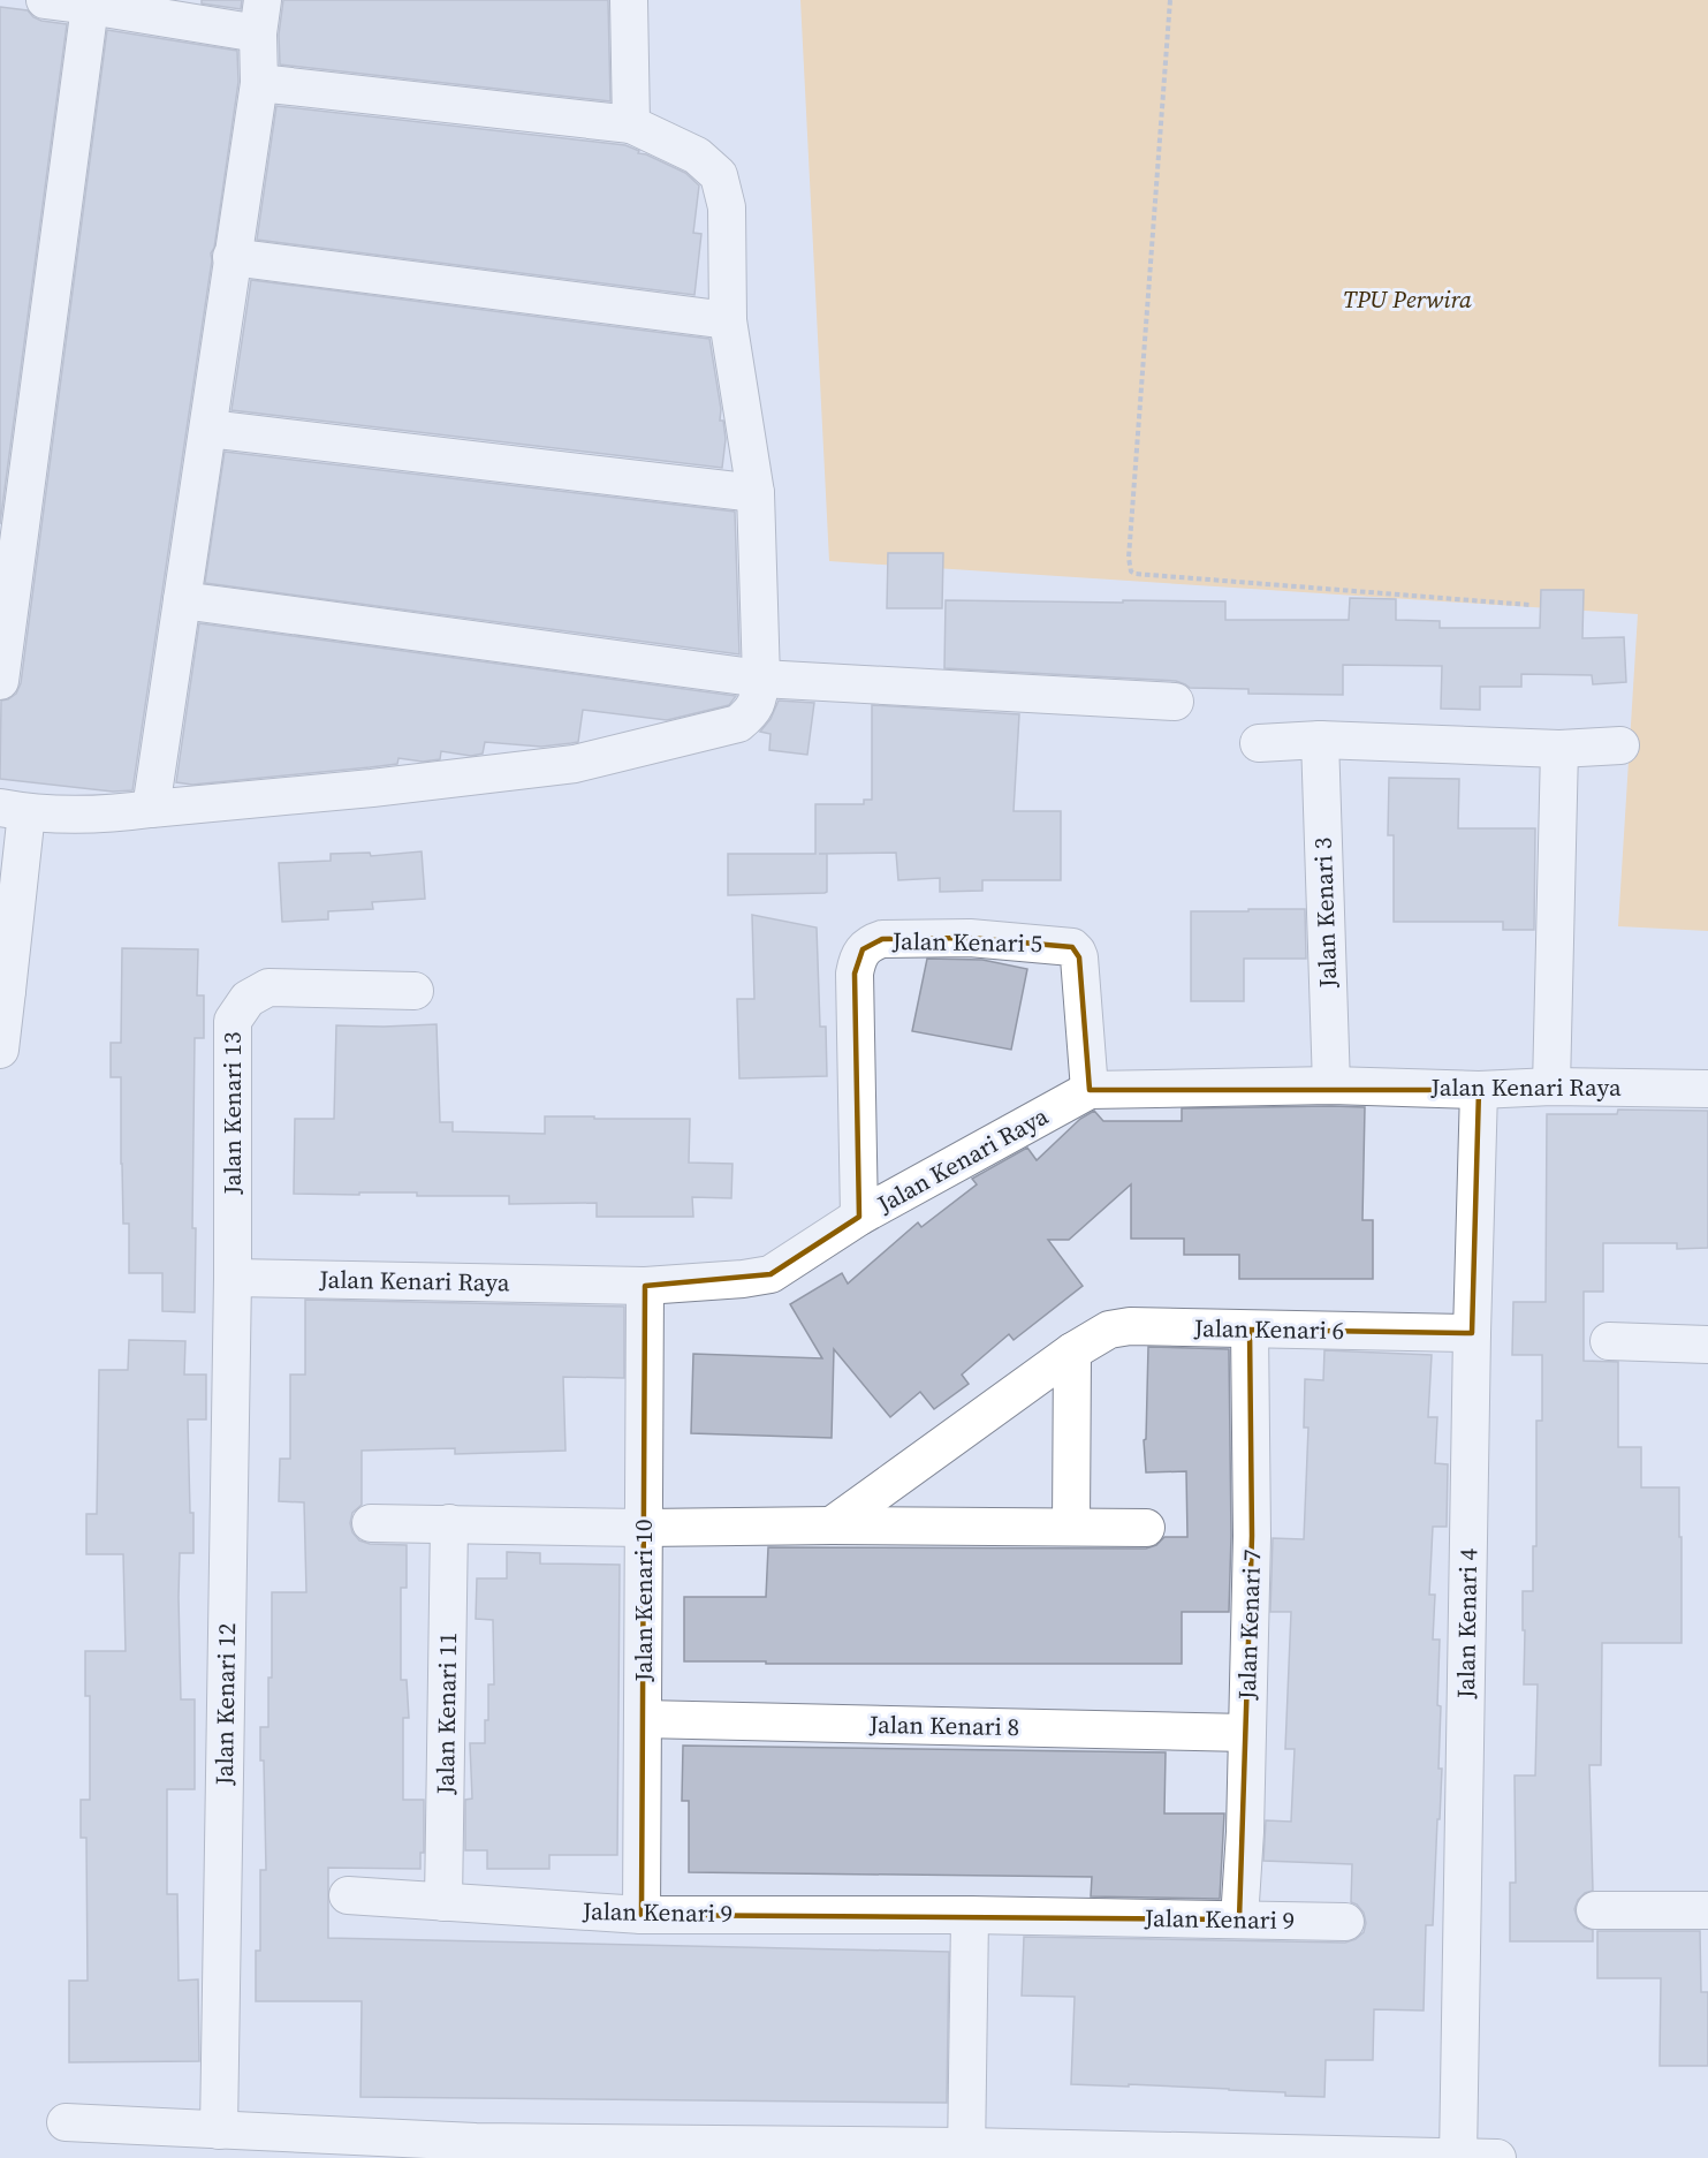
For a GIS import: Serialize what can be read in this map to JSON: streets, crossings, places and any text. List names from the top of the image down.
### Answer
{
  "streets": {
    "street": [
      "Jalan Kenari 3",
      "Jalan Kenari 5",
      "Jalan Kenari Raya",
      "Jalan Kenari 13",
      "Jalan Kenari 6",
      "Jalan Kenari 10",
      "Jalan Kenari 4",
      "Jalan Kenari 7",
      "Jalan Kenari 12",
      "Jalan Kenari 11",
      "Jalan Kenari 8",
      "Jalan Kenari 9"
    ]
  },
  "crossings": [
    ["Jalan Kenari 3", "Jalan Kenari Raya"],
    ["Jalan Kenari 5", "Jalan Kenari Raya"],
    ["Jalan Kenari Raya", "Jalan Kenari 13"],
    ["Jalan Kenari Raya", "Jalan Kenari 10"],
    ["Jalan Kenari Raya", "Jalan Kenari 4"],
    ["Jalan Kenari Raya", "Jalan Kenari 12"],
    ["Jalan Kenari 13", "Jalan Kenari 12"],
    ["Jalan Kenari 6", "Jalan Kenari 4"],
    ["Jalan Kenari 6", "Jalan Kenari 7"],
    ["Jalan Kenari 10", "Jalan Kenari 8"],
    ["Jalan Kenari 10", "Jalan Kenari 9"],
    ["Jalan Kenari 7", "Jalan Kenari 8"],
    ["Jalan Kenari 7", "Jalan Kenari 9"],
    ["Jalan Kenari 11", "Jalan Kenari 9"]
  ],
  "parks": ["TPU Perwira"]
}
